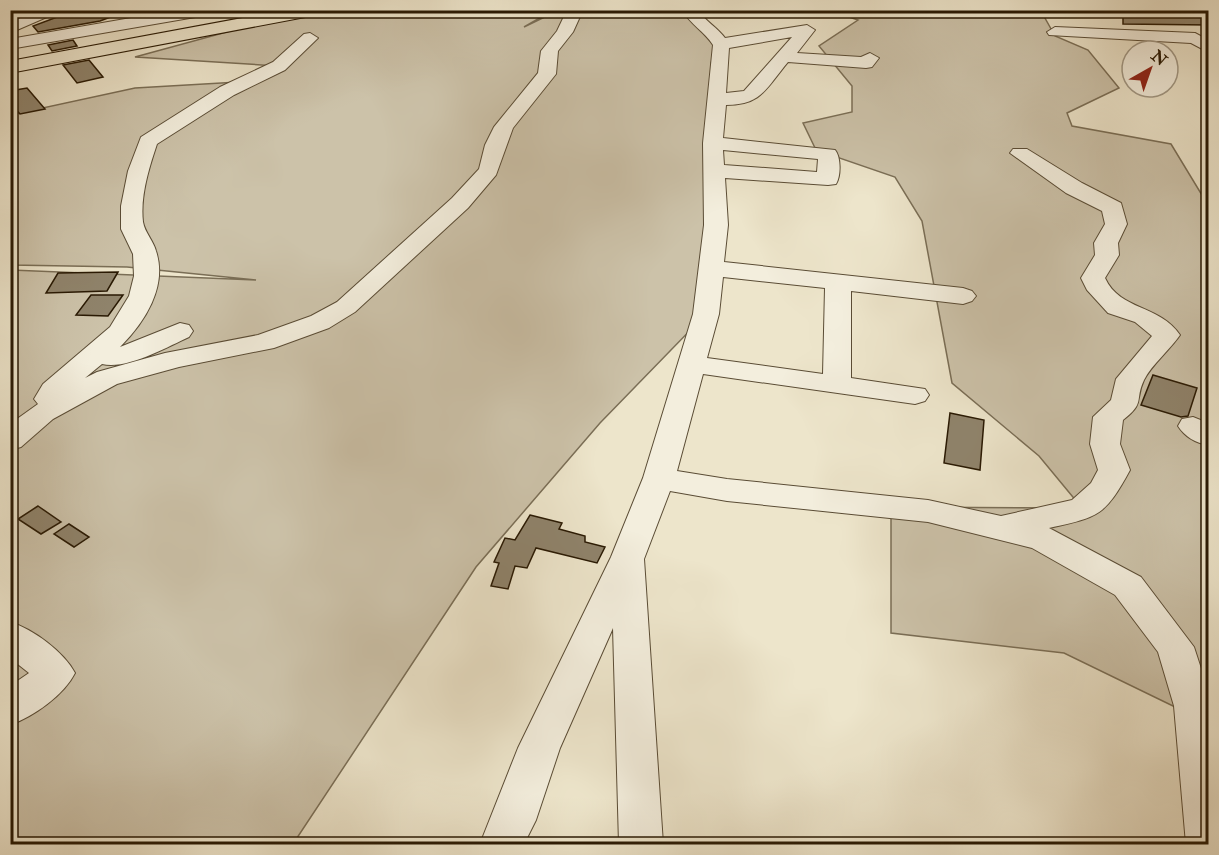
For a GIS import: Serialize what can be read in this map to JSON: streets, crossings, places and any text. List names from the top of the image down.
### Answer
{
  "north": "top right"
}
